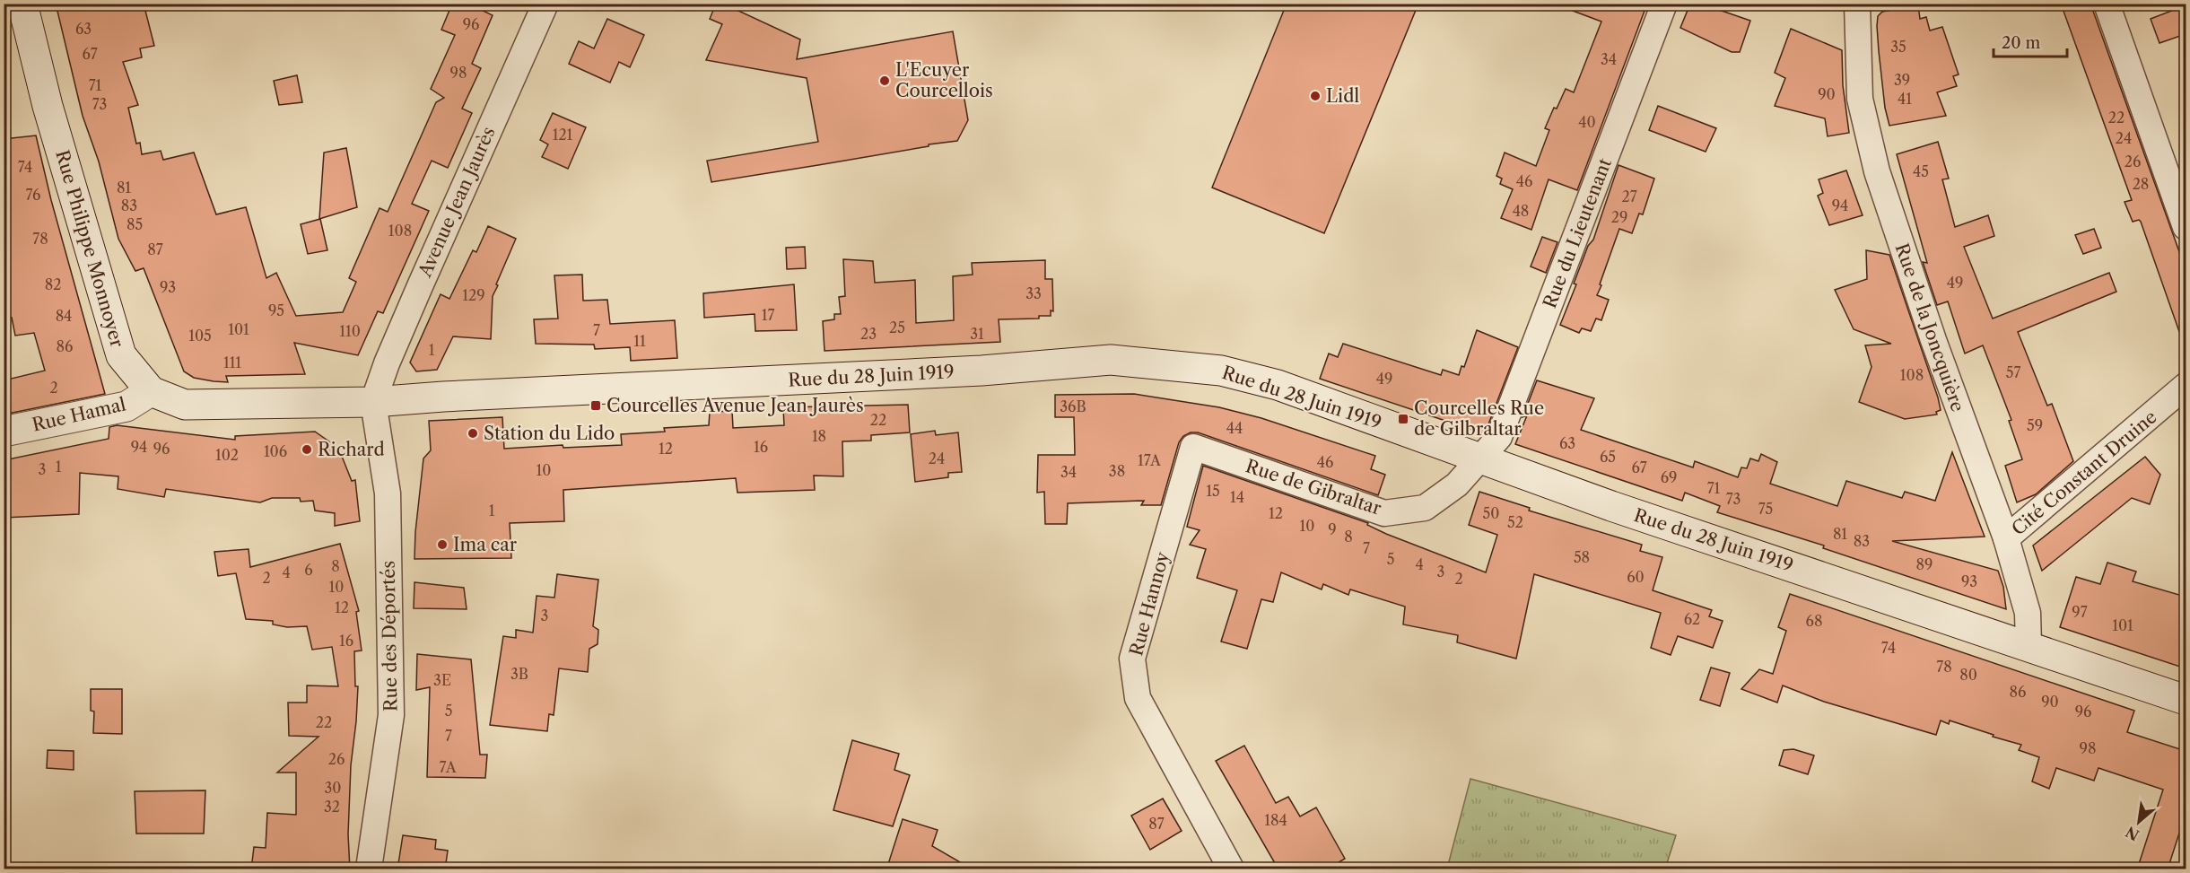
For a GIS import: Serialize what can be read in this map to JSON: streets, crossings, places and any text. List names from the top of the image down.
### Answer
{
  "streets": {
    "main road": ["Rue Philippe Monnoyer", "Rue du 28 Juin 1919", "Rue Hamal"],
    "street": [
      "Avenue Jean Jaurès",
      "Rue du Lieutenant",
      "Rue de la Joncquière",
      "Cité Constant Druine",
      "Rue de Gibraltar",
      "Rue Hannoy",
      "Rue des Déportés"
    ]
  },
  "crossings": [
    ["Avenue Jean Jaurès", "Rue Philippe Monnoyer"],
    ["Avenue Jean Jaurès", "Rue du 28 Juin 1919"],
    ["Avenue Jean Jaurès", "Rue des Déportés"],
    ["Rue du Lieutenant", "Rue du 28 Juin 1919"],
    ["Rue du Lieutenant", "Rue de Gibraltar"],
    ["Rue Philippe Monnoyer", "Rue du 28 Juin 1919"],
    ["Rue Philippe Monnoyer", "Rue Hamal"],
    ["Rue Philippe Monnoyer", "Rue des Déportés"],
    ["Rue de la Joncquière", "Rue du 28 Juin 1919"],
    ["Rue de la Joncquière", "Cité Constant Druine"],
    ["Rue du 28 Juin 1919", "Rue de Gibraltar"],
    ["Rue du 28 Juin 1919", "Rue des Déportés"],
    ["Rue de Gibraltar", "Rue Hannoy"]
  ],
  "places": {
    "other": [
      "L'Ecuyer Courcellois",
      "Lidl",
      "Station du Lido",
      "Richard",
      "Ima car"
    ],
    "transit": ["Courcelles Avenue Jean Jaurès", "Courcelles Rue de Gilbraltar"]
  },
  "house_numbers": [
    "96",
    "63",
    "35",
    "67",
    "34",
    "98",
    "39",
    "71",
    "90",
    "41",
    "73",
    "22",
    "40",
    "121",
    "24",
    "26",
    "74",
    "45",
    "46",
    "28",
    "81",
    "76",
    "27",
    "83",
    "94",
    "48",
    "29",
    "85",
    "108",
    "78",
    "87",
    "49",
    "82",
    "93",
    "33",
    "129",
    "95",
    "17",
    "84",
    "25",
    "101",
    "7",
    "110",
    "23",
    "31",
    "105",
    "11",
    "86",
    "1",
    "111",
    "57",
    "108",
    "49",
    "2",
    "36B",
    "22",
    "59",
    "44",
    "18",
    "63",
    "94",
    "16",
    "96",
    "12",
    "106",
    "102",
    "65",
    "24",
    "17A",
    "46",
    "1",
    "67",
    "3",
    "10",
    "38",
    "34",
    "69",
    "71",
    "15",
    "14",
    "73",
    "75",
    "1",
    "12",
    "50",
    "52",
    "10",
    "9",
    "81",
    "8",
    "83",
    "7",
    "58",
    "5",
    "4",
    "89",
    "8",
    "6",
    "3",
    "4",
    "60",
    "2",
    "2",
    "93",
    "10",
    "12",
    "97",
    "3",
    "62",
    "68",
    "101",
    "16",
    "74",
    "78",
    "3B",
    "80",
    "3E",
    "86",
    "90",
    "5",
    "96",
    "22",
    "7",
    "98",
    "26",
    "7A",
    "30",
    "32",
    "184",
    "87"
  ],
  "scale_bar": "20 m",
  "north": "bottom left"
}
